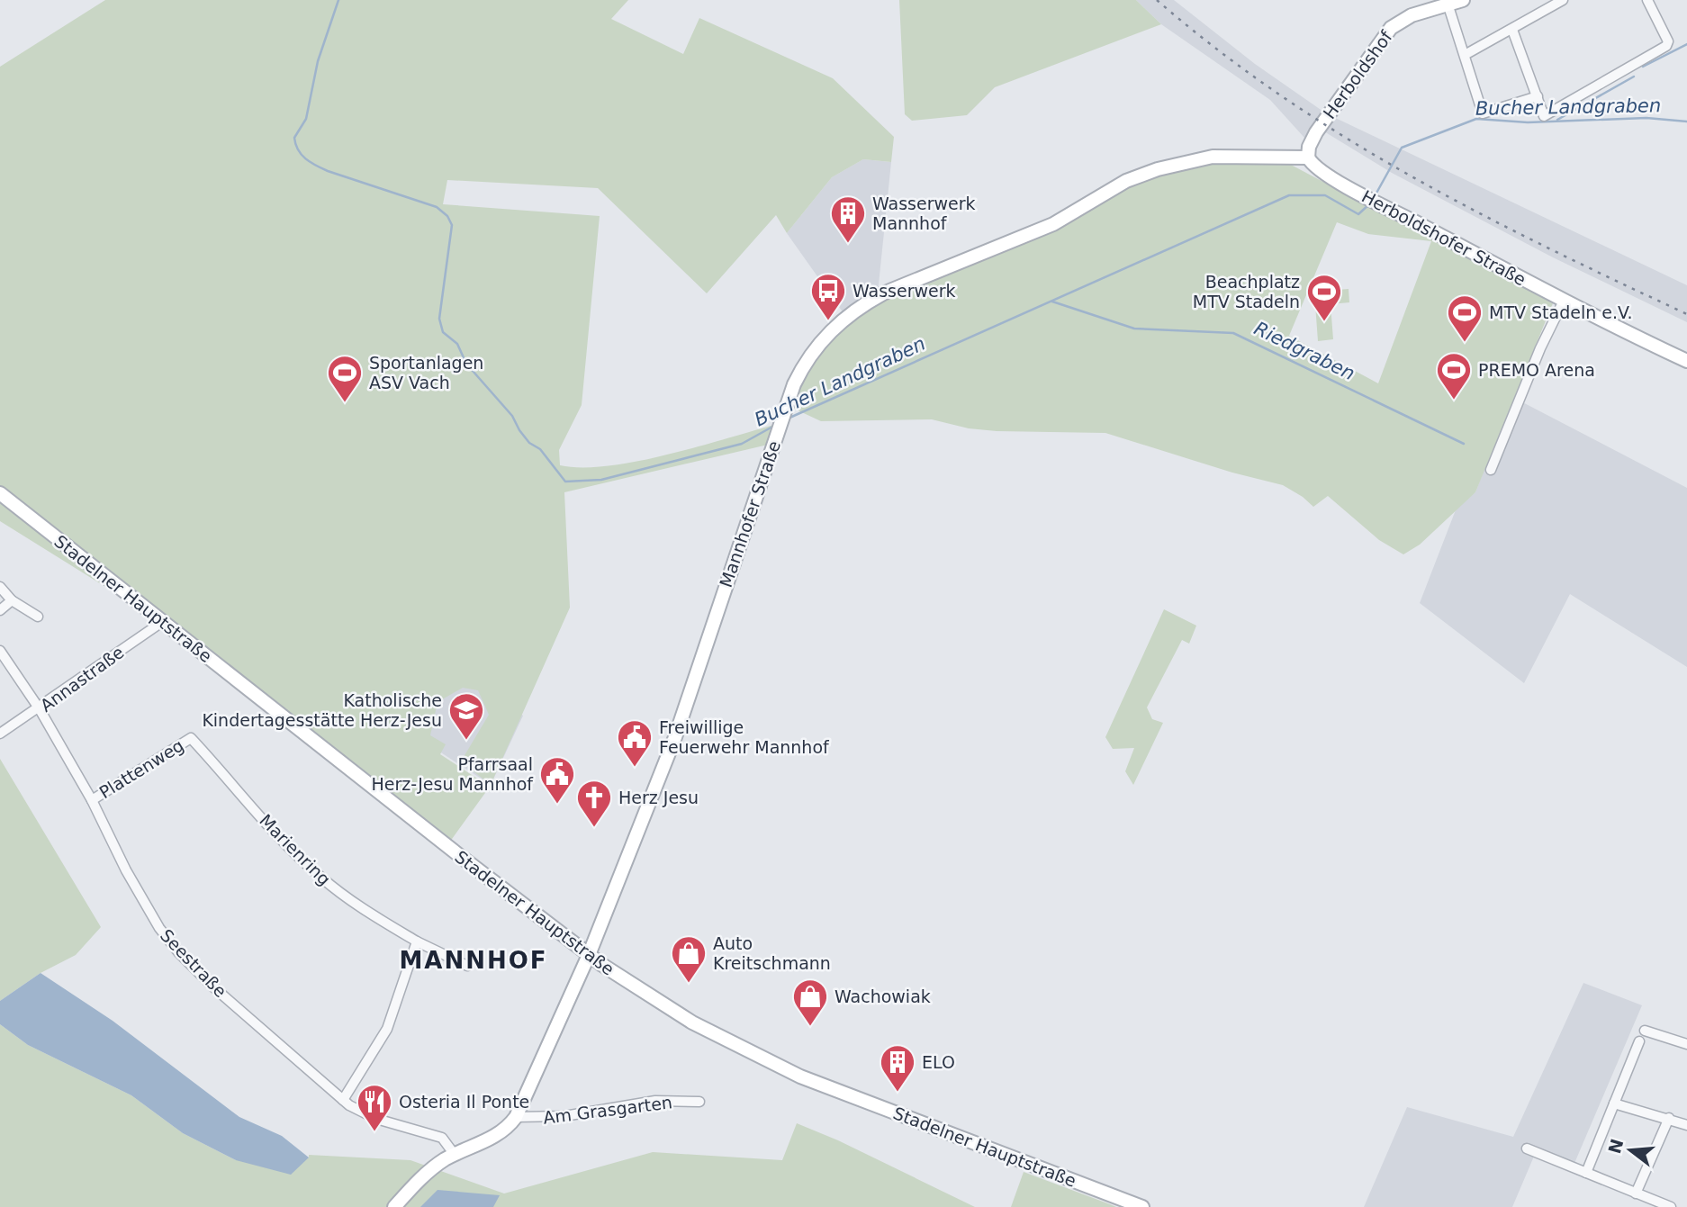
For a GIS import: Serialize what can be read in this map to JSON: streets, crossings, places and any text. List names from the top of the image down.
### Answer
{
  "streets": {
    "street": [
      "Herboldshof",
      "Herboldshofer Straße",
      "Mannhofer Straße",
      "Stadelner Hauptstraße",
      "Annastraße",
      "Plattenweg",
      "Marienring",
      "Seestraße",
      "Am Grasgarten"
    ]
  },
  "crossings": [
    ["Herboldshof", "Herboldshofer Straße"],
    ["Herboldshof", "Mannhofer Straße"],
    ["Herboldshofer Straße", "Mannhofer Straße"],
    ["Mannhofer Straße", "Stadelner Hauptstraße"],
    ["Mannhofer Straße", "Seestraße"],
    ["Mannhofer Straße", "Am Grasgarten"],
    ["Stadelner Hauptstraße", "Annastraße"],
    ["Annastraße", "Seestraße"],
    ["Plattenweg", "Marienring"],
    ["Plattenweg", "Seestraße"]
  ],
  "districts": ["MANNHOF"],
  "water": ["Bucher Landgraben", "Riedgraben"],
  "places": {
    "building": ["Wasserwerk Mannhof", "ELO"],
    "bus stop": ["Wasserwerk"],
    "sports": [
      "Beachplatz MTV Stadeln",
      "MTV Stadeln e.V.",
      "PREMO Arena",
      "Sportanlagen ASV Vach"
    ],
    "school or university": ["Katholische Kindertagesstätte Herz-Jesu"],
    "public building": ["Freiwillige Feuerwehr Mannhof", "Pfarrsaal Herz-Jesu Mannhof"],
    "church": ["Herz Jesu"],
    "shop": ["Auto Kreitschmann", "Wachowiak"],
    "restaurant": ["Osteria Il Ponte"]
  },
  "north": "left"
}
